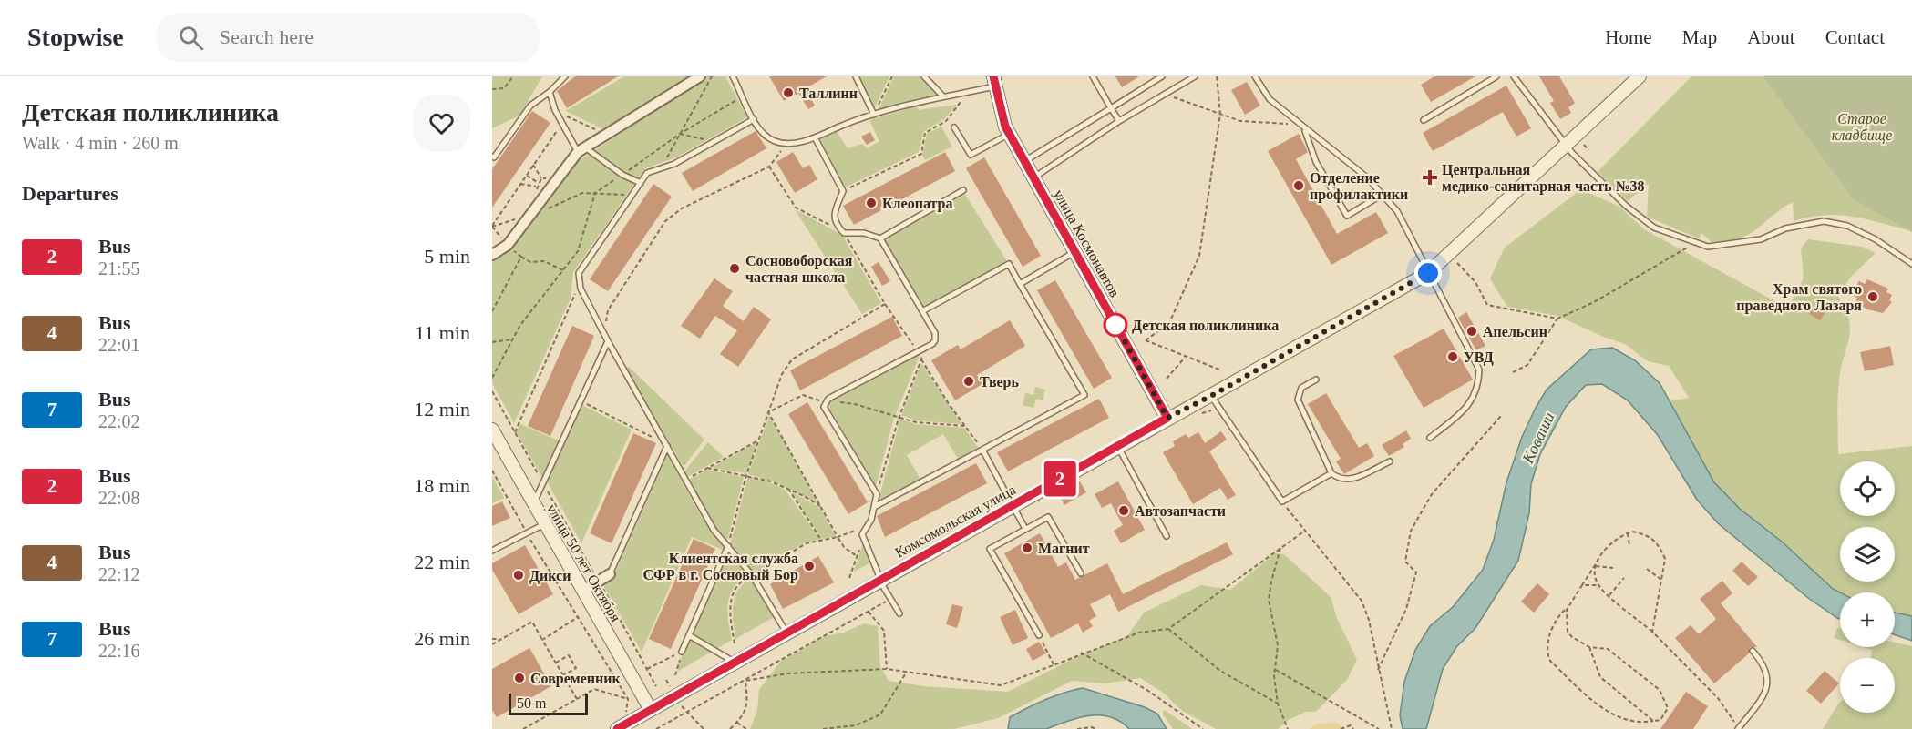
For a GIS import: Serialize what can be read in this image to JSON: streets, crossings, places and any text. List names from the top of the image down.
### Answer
{
  "streets": {
    "street": ["улица Космонавтов", "Комсомольская улица", "улица 50 лет Октября"]
  },
  "crossings": [
    ["улица Космонавтов", "Комсомольская улица"],
    ["Комсомольская улица", "улица 50 лет Октября"]
  ],
  "water": ["Коваши"],
  "parks": ["Старое кладбище"],
  "places": {
    "other": [
      "Таллинн",
      "Отделение профилактики",
      "Клеопатра",
      "Сосновоборская частная школа",
      "Храм святого праведного Лазаря",
      "Детская поликлиника",
      "Апельсин",
      "УВД",
      "Тверь",
      "Автозапчасти",
      "Магнит",
      "Клиентская служба СФР в г. Сосновый Бор",
      "Дикси",
      "Современник"
    ],
    "health": ["Центральная медико-санитарная часть №38"]
  },
  "lines": ["bus line 2"],
  "scale_bar": "50 m",
  "page": {
    "header": "Stopwise",
    "search": "Search here",
    "nav": [
      "Home",
      "Map",
      "About",
      "Contact"
    ],
    "heading": [
      ["Детская поликлиника", "Walk · 4 min · 260 m"],
      "Departures"
    ],
    "on_map": "2",
    "list": [
      {
        "mark": "2",
        "name": "Bus",
        "note": "21:55",
        "value": "5 min"
      },
      {
        "mark": "4",
        "name": "Bus",
        "note": "22:01",
        "value": "11 min"
      },
      {
        "mark": "7",
        "name": "Bus",
        "note": "22:02",
        "value": "12 min"
      },
      {
        "mark": "2",
        "name": "Bus",
        "note": "22:08",
        "value": "18 min"
      },
      {
        "mark": "4",
        "name": "Bus",
        "note": "22:12",
        "value": "22 min"
      },
      {
        "mark": "7",
        "name": "Bus",
        "note": "22:16",
        "value": "26 min"
      }
    ],
    "map_buttons": ["+", "−"],
    "scale": "50 m"
  }
}
